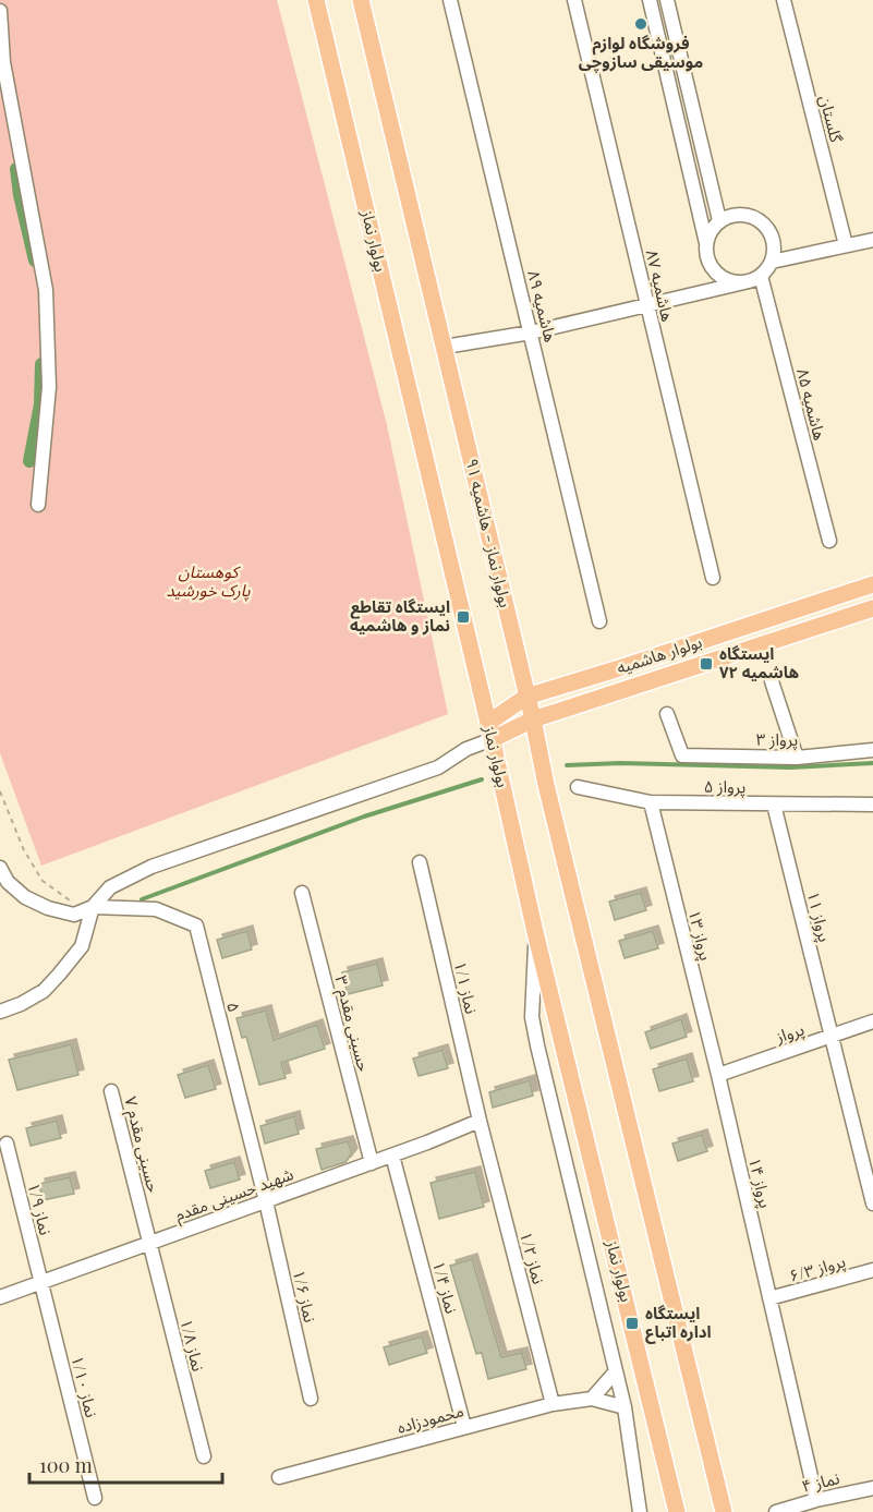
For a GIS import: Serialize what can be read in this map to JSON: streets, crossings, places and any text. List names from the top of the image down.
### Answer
{
  "streets": {
    "main road": ["بولوار نماز", "بولوار نماز - هاشمیه ۹۱", "بولوار هاشمیه"],
    "street": [
      "گلستان",
      "هاشمیه ۸۷",
      "هاشمیه ۸۹",
      "هاشمیه ۸۵",
      "پرواز ۳",
      "پرواز ۵",
      "پرواز ۱۱",
      "پرواز ۱۳",
      "نماز ۱/۱",
      "۵",
      "حسینی مقدم ۳",
      "پرواز",
      "حسینی مقدم ۷",
      "پرواز ۱۴",
      "شهید حسینی مقدم",
      "نماز ۱/۹",
      "نماز ۱/۲",
      "پرواز ۶/۳",
      "نماز ۱/۴",
      "نماز ۱/۶",
      "نماز ۱/۸",
      "نماز ۱/۱۰",
      "محمودزاده",
      "نماز ۴"
    ]
  },
  "crossings": [
    ["بولوار نماز", "بولوار هاشمیه"],
    ["بولوار نماز - هاشمیه ۹۱", "بولوار هاشمیه"],
    ["پرواز ۵", "پرواز ۱۱"],
    ["پرواز ۵", "پرواز ۱۳"],
    ["پرواز ۱۱", "پرواز"],
    ["پرواز ۱۳", "پرواز"],
    ["پرواز ۱۳", "پرواز ۱۴"],
    ["نماز ۱/۱", "شهید حسینی مقدم"],
    ["نماز ۱/۱", "نماز ۱/۲"],
    ["۵", "شهید حسینی مقدم"],
    ["۵", "نماز ۱/۶"],
    ["حسینی مقدم ۳", "شهید حسینی مقدم"],
    ["پرواز", "پرواز ۱۴"],
    ["حسینی مقدم ۷", "شهید حسینی مقدم"],
    ["حسینی مقدم ۷", "نماز ۱/۸"],
    ["پرواز ۱۴", "پرواز ۶/۳"],
    ["پرواز ۱۴", "نماز ۴"],
    ["شهید حسینی مقدم", "نماز ۱/۹"],
    ["شهید حسینی مقدم", "نماز ۱/۲"],
    ["شهید حسینی مقدم", "نماز ۱/۴"],
    ["شهید حسینی مقدم", "نماز ۱/۶"],
    ["شهید حسینی مقدم", "نماز ۱/۸"],
    ["شهید حسینی مقدم", "نماز ۱/۱۰"],
    ["نماز ۱/۹", "نماز ۱/۱۰"],
    ["نماز ۱/۲", "محمودزاده"],
    ["نماز ۱/۴", "محمودزاده"]
  ],
  "parks": ["کوهستان پارک خورشید"],
  "places": {
    "other": ["فروشگاه لوازم موسیقی سازوچی"],
    "transit": ["ایستگاه تقاطع نماز و هاشمیه", "ایستگاه هاشمیه ۷۲", "ایستگاه اداره اتباع"]
  },
  "scale_bar": "100 m"
}
